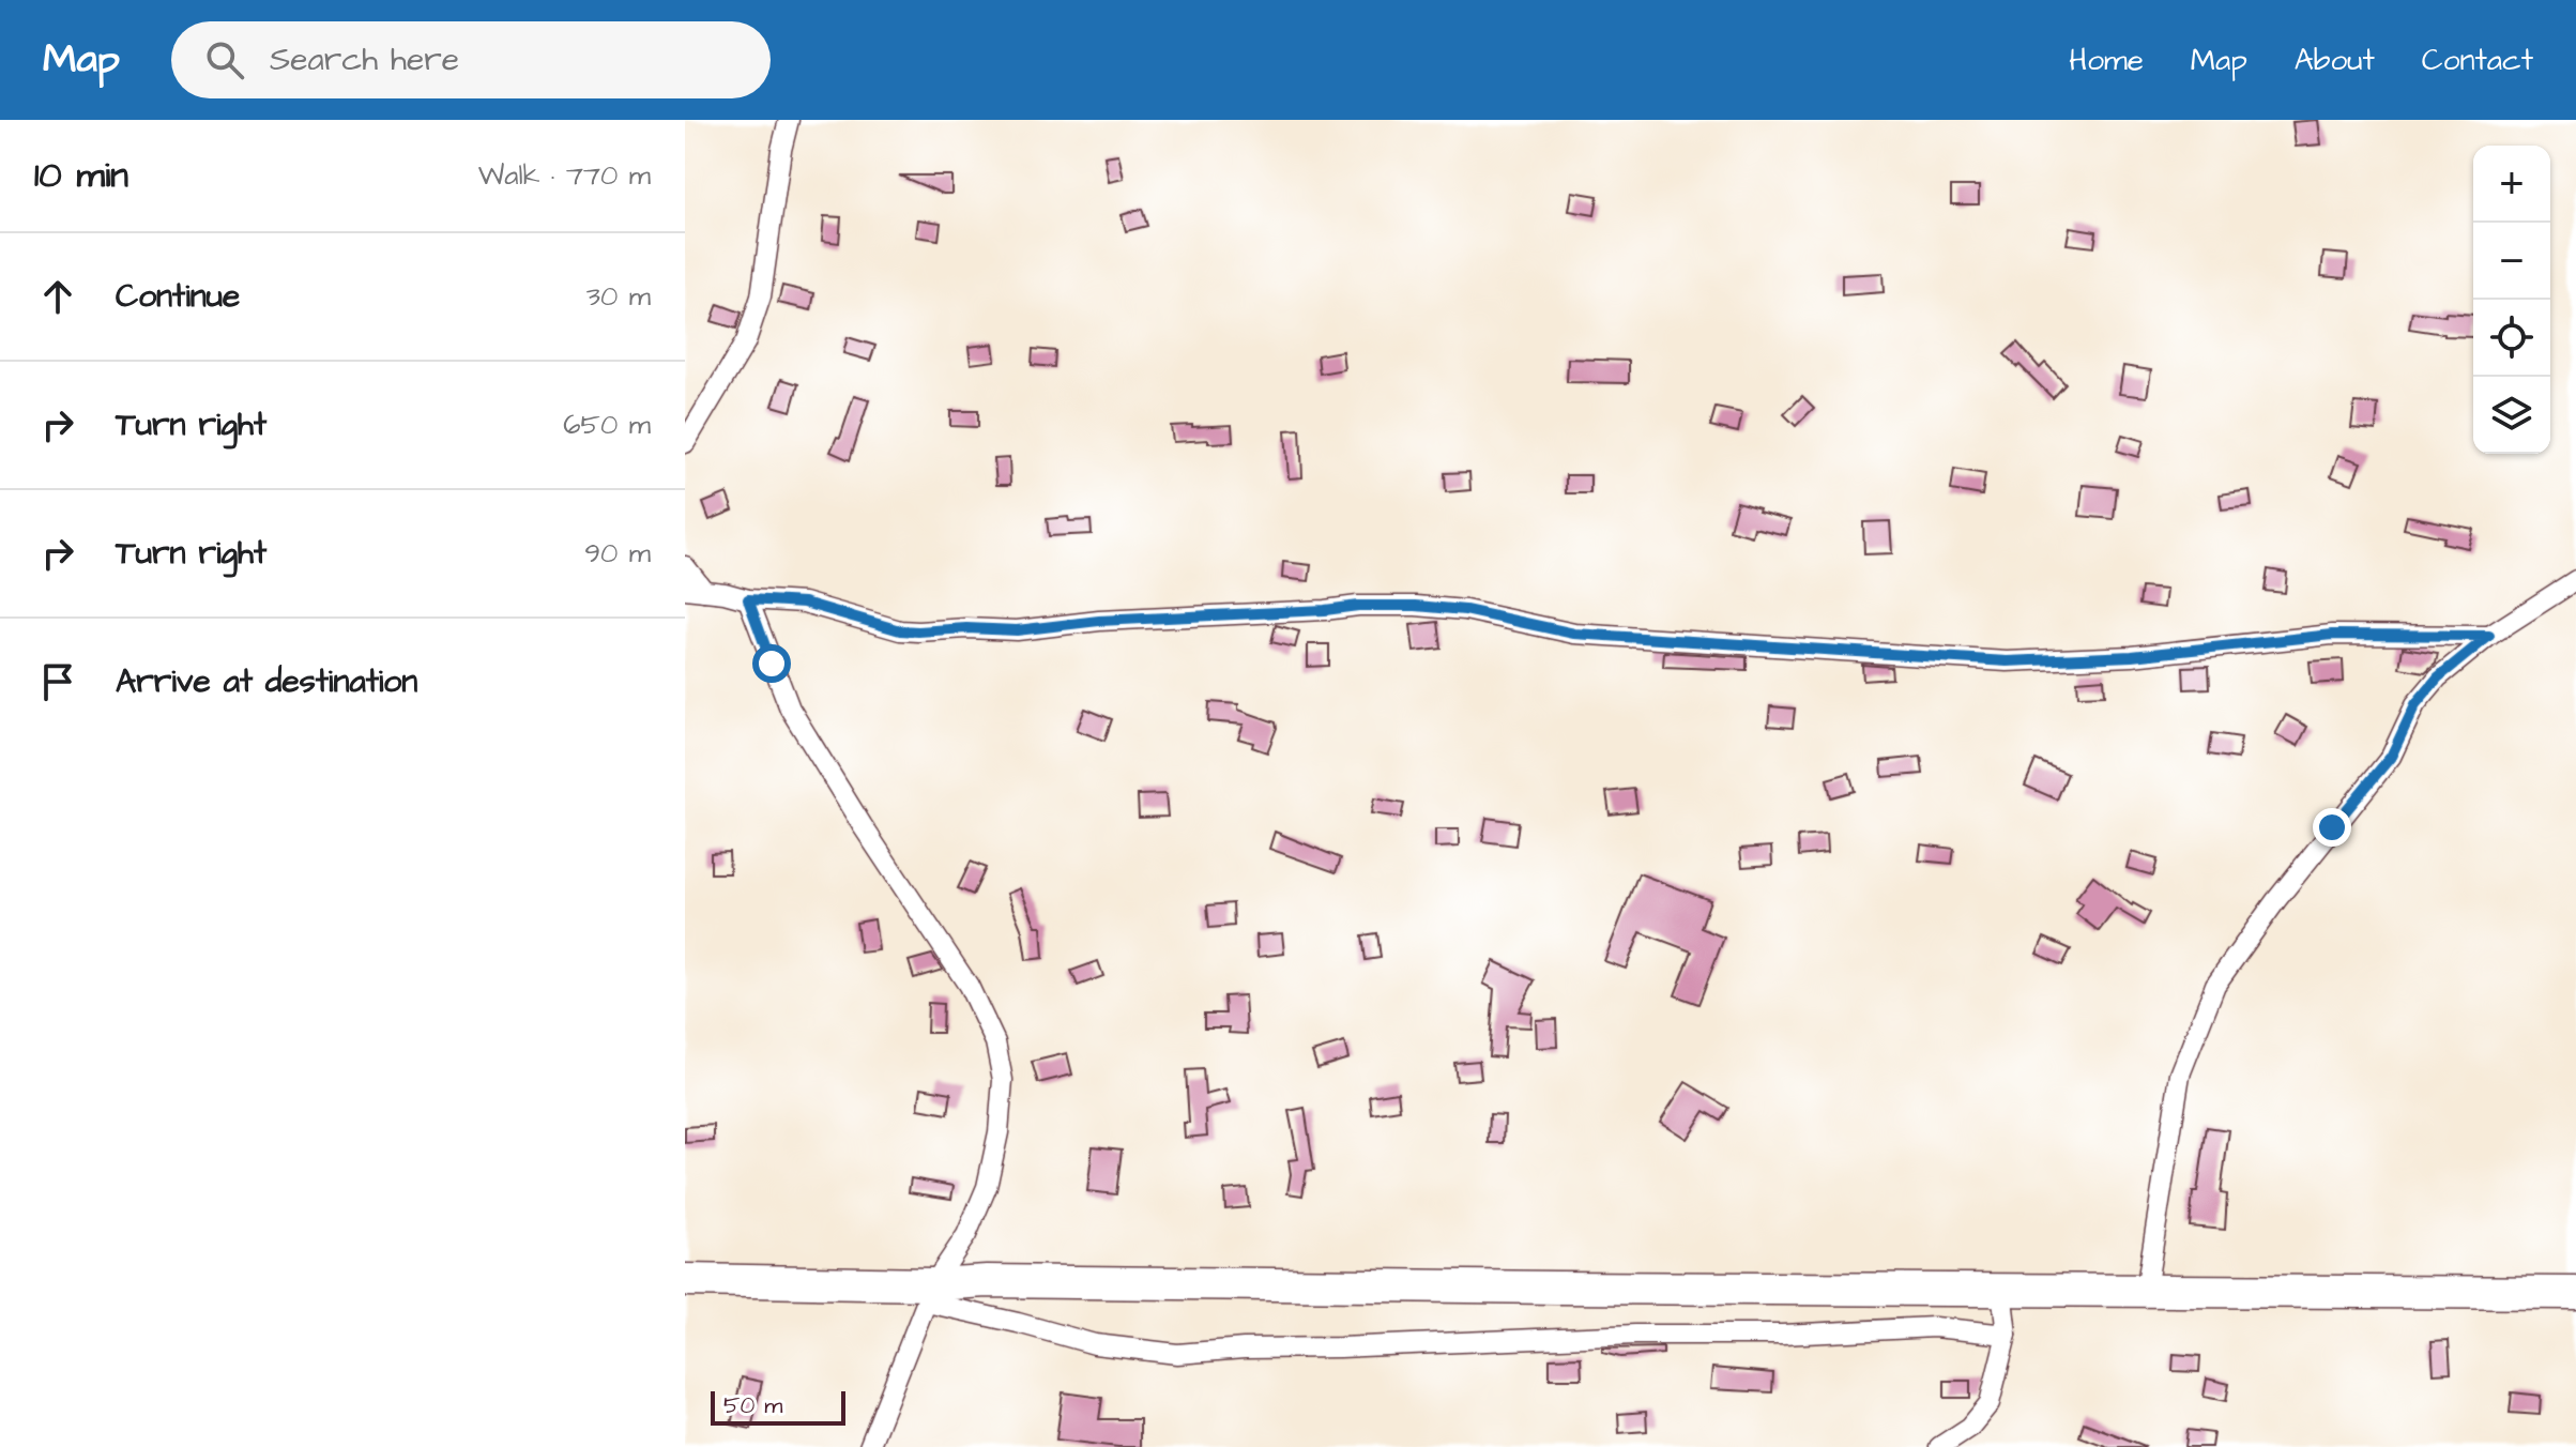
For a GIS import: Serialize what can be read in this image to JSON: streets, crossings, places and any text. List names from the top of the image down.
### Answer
{
  "scale_bar": "50 m",
  "page": {
    "header": "Map",
    "search": "Search here",
    "nav": [
      "Home",
      "Map",
      "About",
      "Contact"
    ],
    "heading": ["10 min", "Walk · 770 m"],
    "map_buttons": ["+", "−"],
    "list": [
      ["Continue", "30 m"],
      ["Turn right", "650 m"],
      ["Turn right", "90 m"],
      "Arrive at destination"
    ],
    "scale": "50 m"
  }
}
